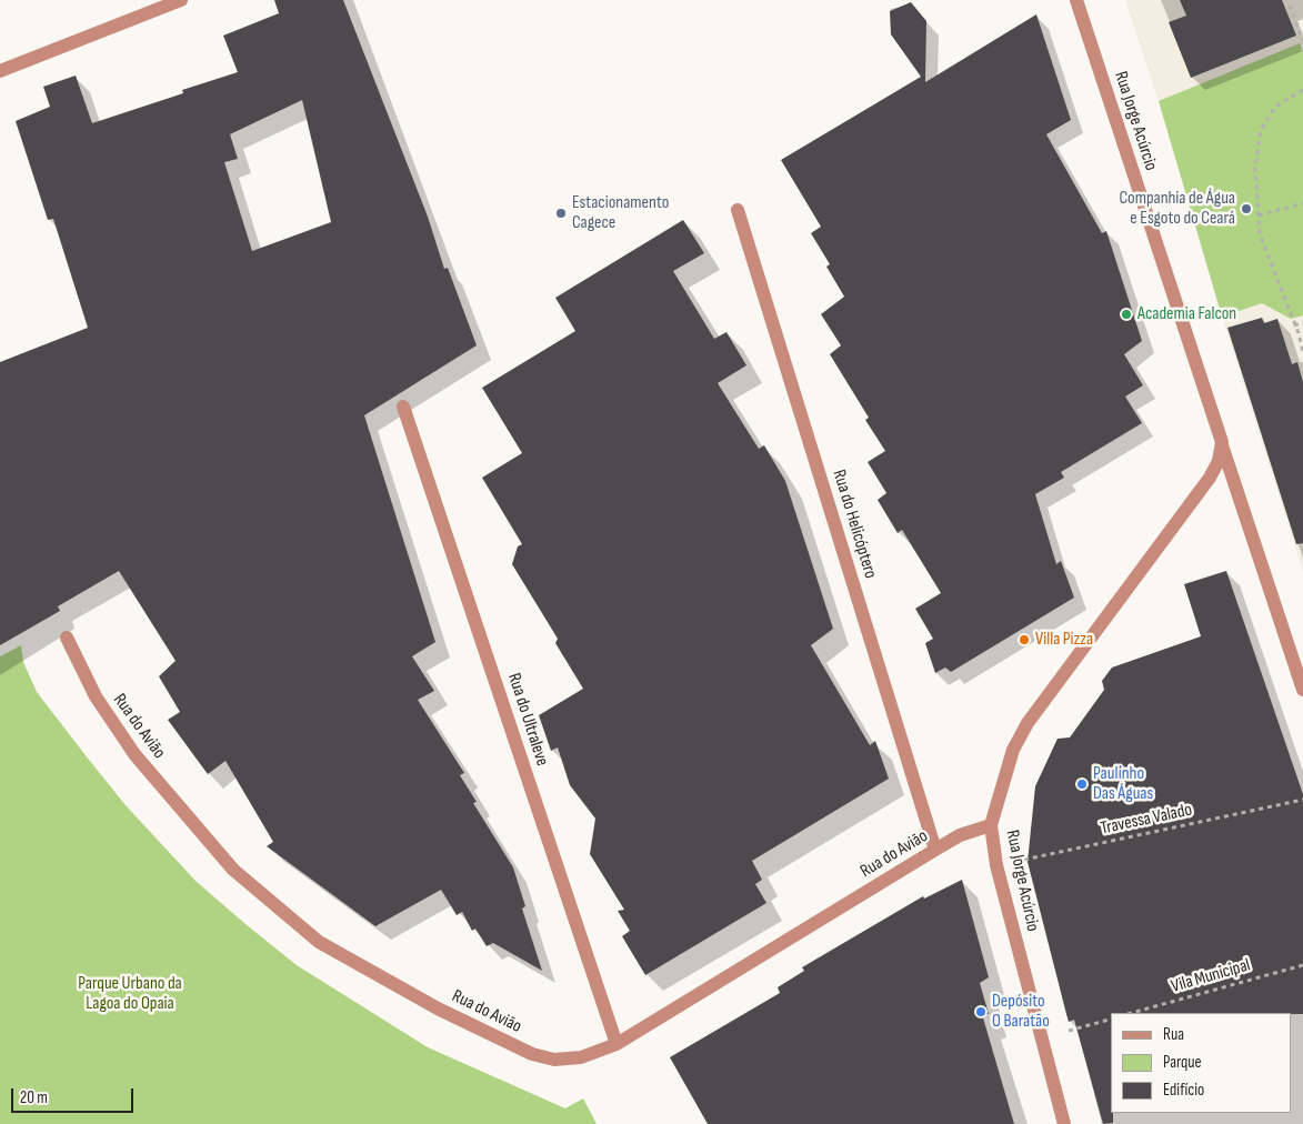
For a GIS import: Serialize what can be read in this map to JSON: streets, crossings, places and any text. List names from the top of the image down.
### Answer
{
  "streets": {
    "street": [
      "Rua Jorge Acúrcio",
      "Rua do Helicóptero",
      "Rua do Ultraleve",
      "Rua do Avião"
    ],
    "path": ["Travessa Valado", "Vila Municipal"]
  },
  "crossings": [
    ["Rua Jorge Acúrcio", "Rua do Avião"],
    ["Rua Jorge Acúrcio", "Travessa Valado"],
    ["Rua do Helicóptero", "Rua do Avião"],
    ["Rua do Ultraleve", "Rua do Avião"]
  ],
  "parks": ["Parque Urbano da Lagoa do Opaia"],
  "places": [
    "Companhia de Água e Esgoto do Ceará",
    "Estacionamento Cagece",
    "Academia Falcon",
    "Villa Pizza",
    "Paulinho Das Águas",
    "Depósito O Baratão"
  ],
  "legend": ["Rua", "Parque", "Edifício"],
  "scale_bar": "20 m"
}
